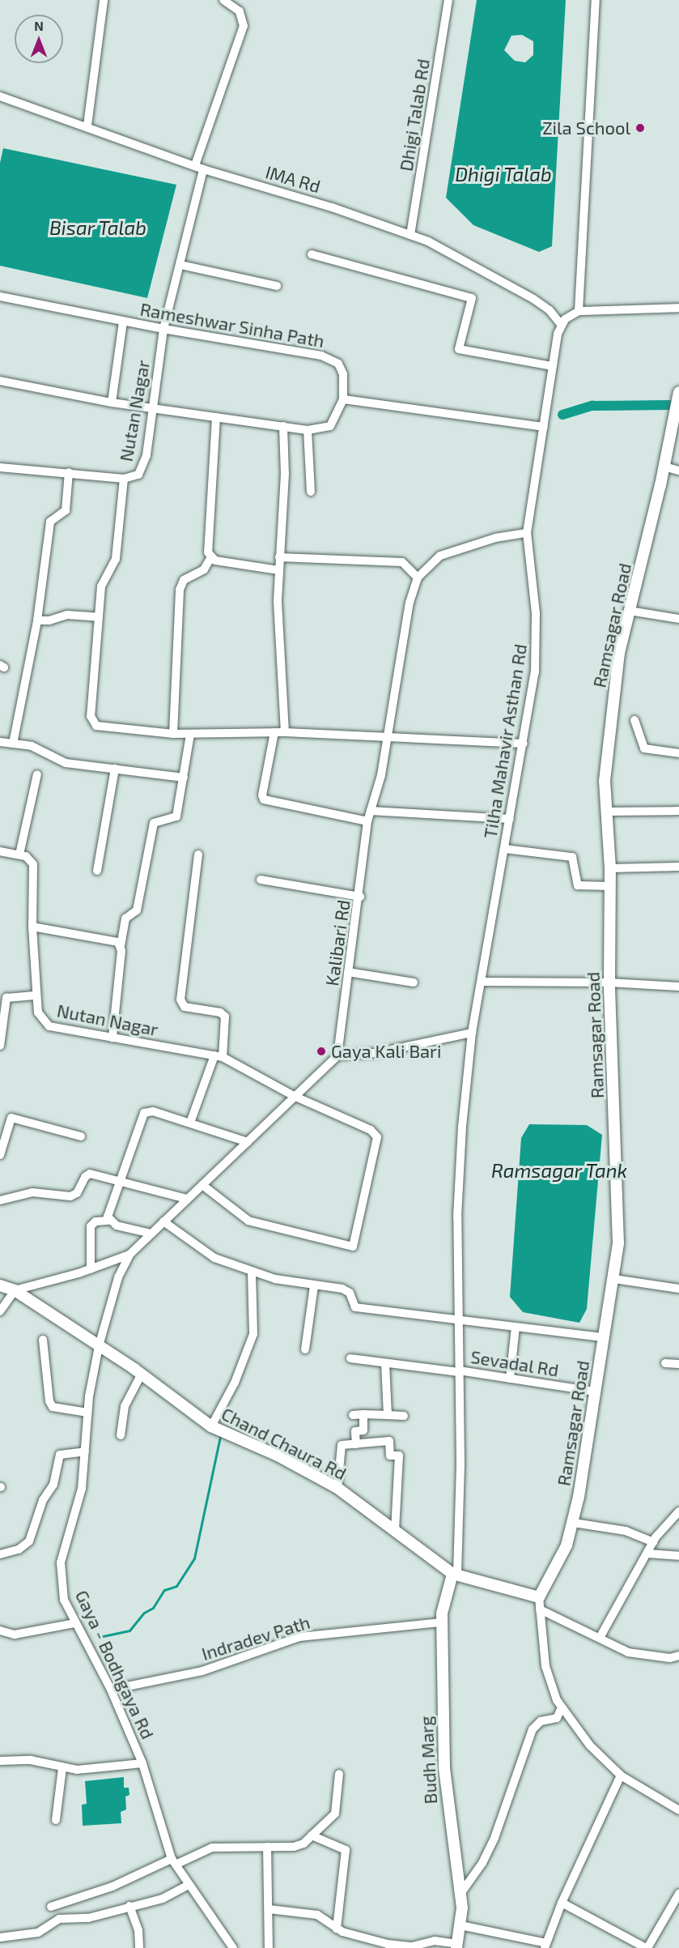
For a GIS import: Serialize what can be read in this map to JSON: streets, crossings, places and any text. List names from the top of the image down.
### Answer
{
  "streets": {
    "street": [
      "Dhigi Talab Rd",
      "IMA Rd",
      "Rameshwar Sinha Path",
      "Nutan Nagar",
      "Ramsagar Road",
      "Tilha Mahavir Asthan Rd",
      "Kalibari Rd",
      "Sevadal Rd",
      "Chand Chaura Rd",
      "Indradev Path",
      "Gaya - Bodhgaya Rd",
      "Budh Marg"
    ]
  },
  "crossings": [
    ["Dhigi Talab Rd", "IMA Rd"],
    ["IMA Rd", "Nutan Nagar"],
    ["IMA Rd", "Tilha Mahavir Asthan Rd"],
    ["Rameshwar Sinha Path", "Nutan Nagar"],
    ["Ramsagar Road", "Sevadal Rd"],
    ["Tilha Mahavir Asthan Rd", "Kalibari Rd"],
    ["Tilha Mahavir Asthan Rd", "Sevadal Rd"],
    ["Tilha Mahavir Asthan Rd", "Chand Chaura Rd"],
    ["Tilha Mahavir Asthan Rd", "Budh Marg"],
    ["Chand Chaura Rd", "Gaya - Bodhgaya Rd"],
    ["Chand Chaura Rd", "Budh Marg"],
    ["Indradev Path", "Gaya - Bodhgaya Rd"],
    ["Indradev Path", "Budh Marg"]
  ],
  "water": ["Dhigi Talab", "Bisar Talab", "Ramsagar Tank"],
  "places": ["Zila School", "Gaya Kali Bari"],
  "north": "top"
}
